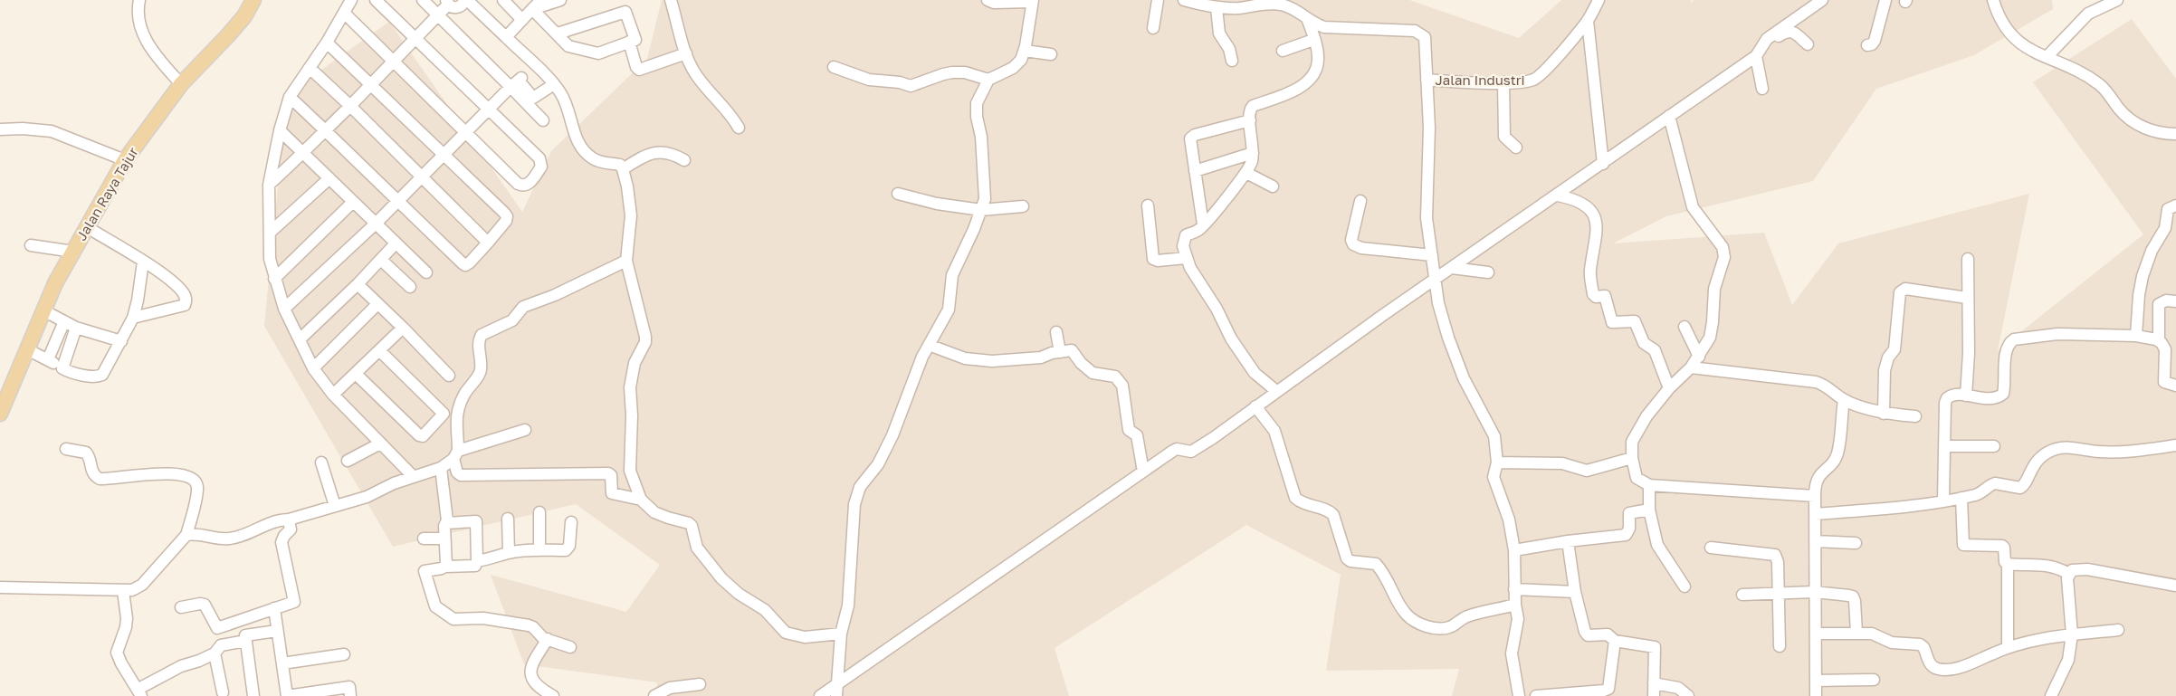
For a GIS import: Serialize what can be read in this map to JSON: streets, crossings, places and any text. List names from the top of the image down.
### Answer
{
  "streets": {
    "main road": ["Jalan Raya Tajur"],
    "street": ["Jalan Industri"]
  }
}
